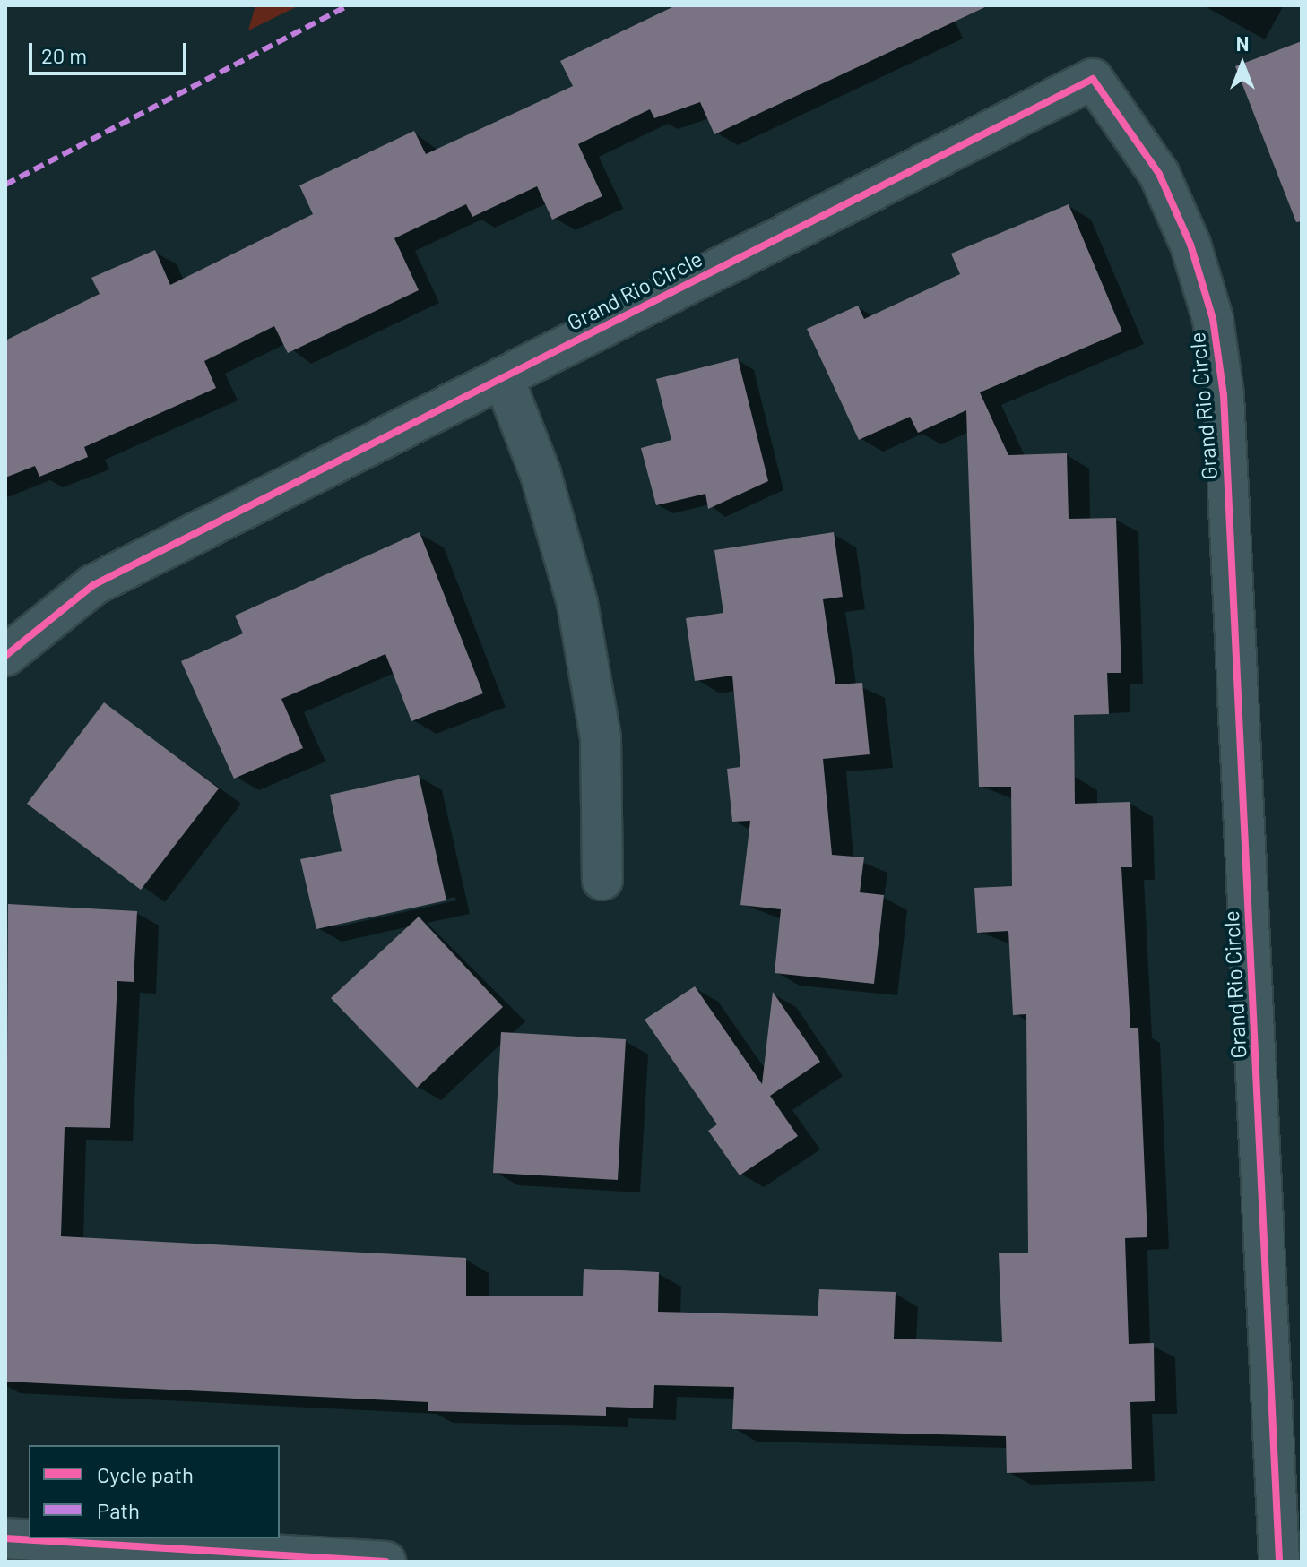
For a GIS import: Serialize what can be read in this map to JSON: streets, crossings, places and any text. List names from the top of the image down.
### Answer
{
  "streets": {
    "street": ["Grand Rio Circle"]
  },
  "legend": ["Cycle path", "Path"],
  "scale_bar": "20 m",
  "north": "top"
}
